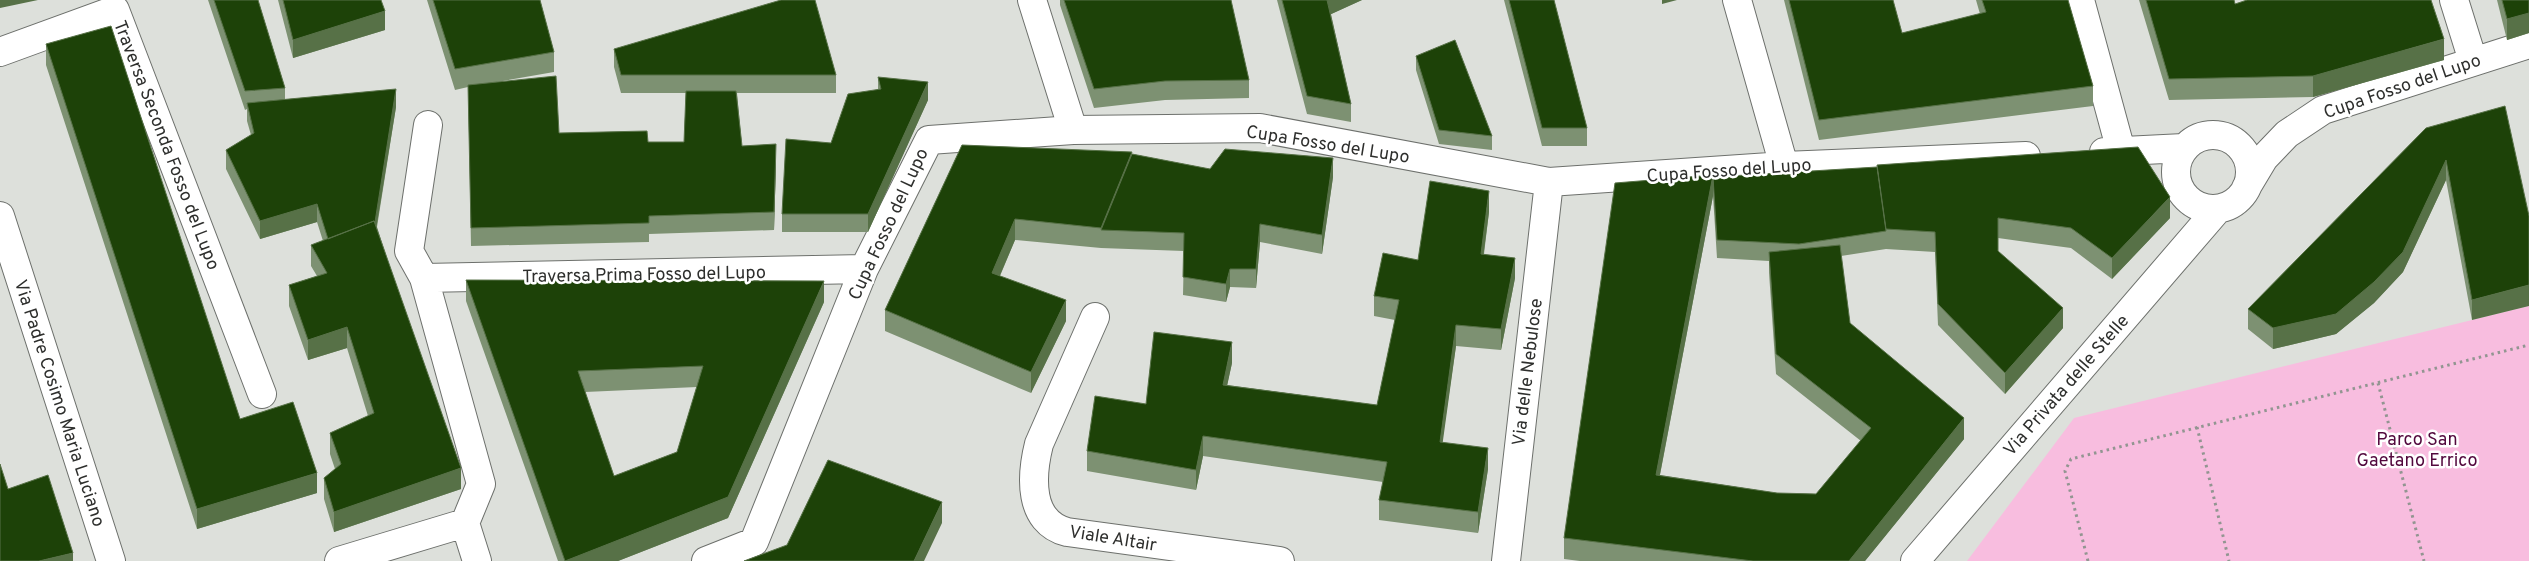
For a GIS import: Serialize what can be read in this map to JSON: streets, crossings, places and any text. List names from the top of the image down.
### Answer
{
  "streets": {
    "street": [
      "Cupa Fosso del Lupo",
      "Traversa Seconda Fosso del Lupo",
      "Traversa Prima Fosso del Lupo",
      "Via delle Nebulose",
      "Via Privata delle Stelle",
      "Via Padre Cosimo Maria Luciano",
      "Viale Altair"
    ]
  },
  "crossings": [
    ["Cupa Fosso del Lupo", "Traversa Prima Fosso del Lupo"],
    ["Cupa Fosso del Lupo", "Via delle Nebulose"],
    ["Cupa Fosso del Lupo", "Via Privata delle Stelle"]
  ],
  "parks": ["Parco San Gaetano Errico"]
}
